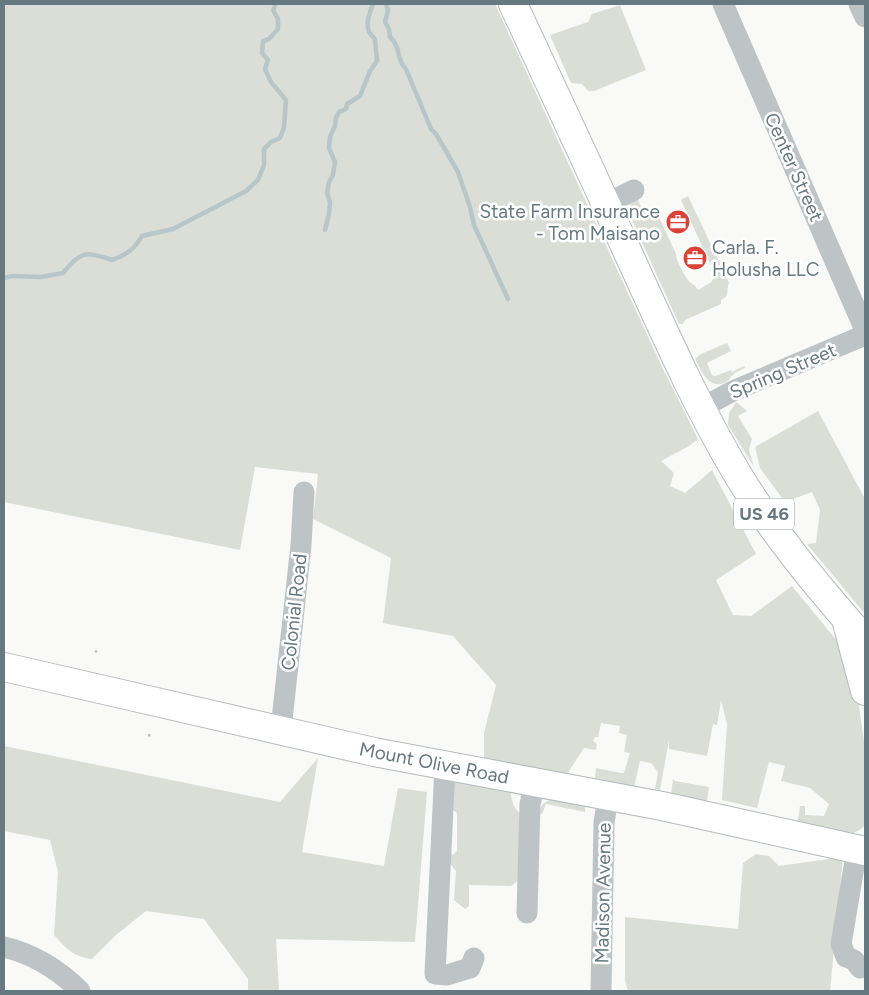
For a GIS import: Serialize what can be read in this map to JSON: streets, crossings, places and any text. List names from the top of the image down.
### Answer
{
  "streets": {
    "main road": ["US 46", "Mount Olive Road"],
    "street": [
      "Center Street",
      "Spring Street",
      "Colonial Road",
      "Madison Avenue"
    ]
  },
  "crossings": [
    ["Spring Street", "US 46"],
    ["Colonial Road", "Mount Olive Road"],
    ["Mount Olive Road", "Madison Avenue"]
  ],
  "places": {
    "office": ["State Farm Insurance - Tom Maisano", "Carla. F. Holusha LLC"]
  }
}
